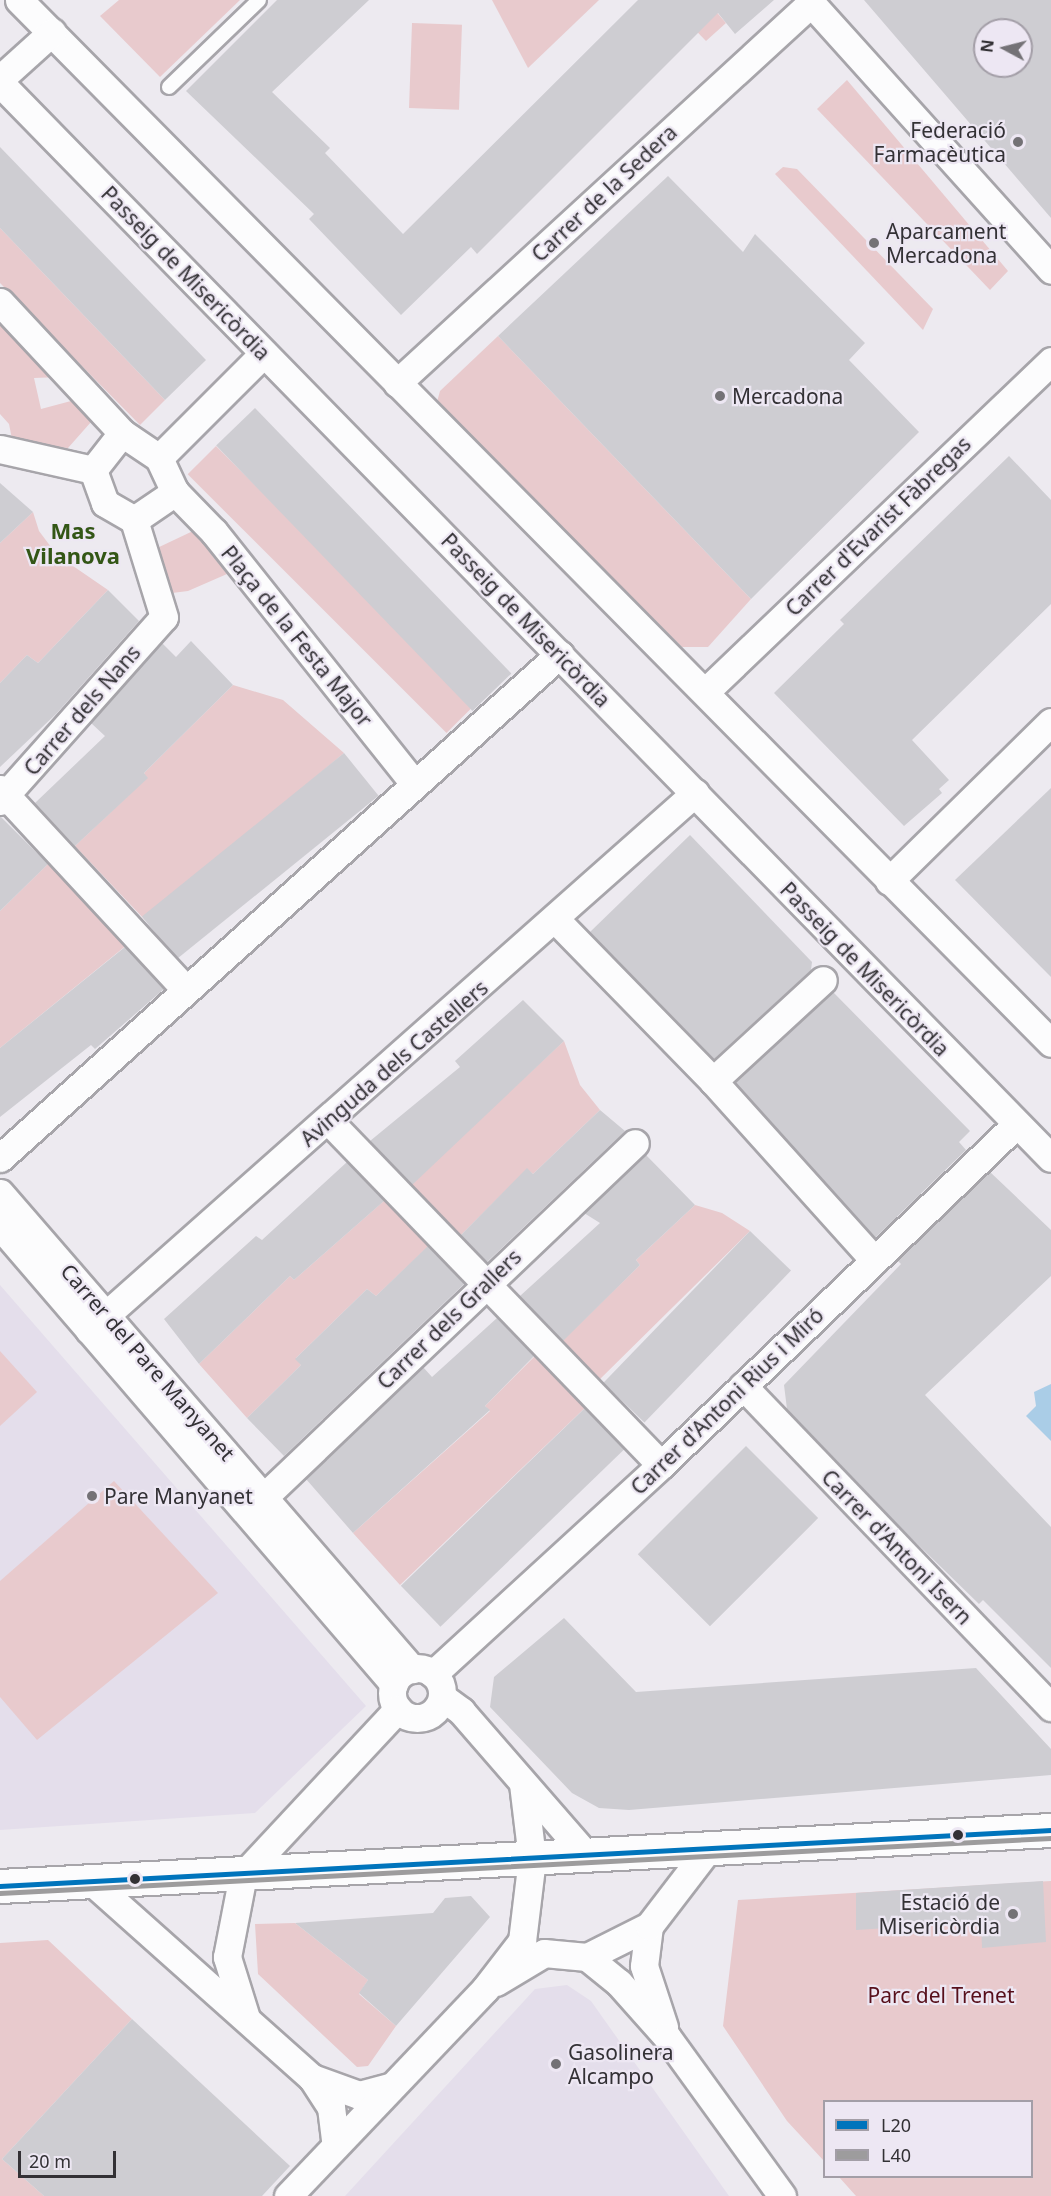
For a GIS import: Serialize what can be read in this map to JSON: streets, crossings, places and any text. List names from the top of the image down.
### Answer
{
  "streets": {
    "street": [
      "Carrer de la Sedera",
      "Passeig de Misericòrdia",
      "Carrer d'Evarist Fàbregas",
      "Plaça de la Festa Major",
      "Carrer dels Nans",
      "Avinguda dels Castellers",
      "Carrer dels Grallers",
      "Carrer del Pare Manyanet",
      "Carrer d'Antoni Rius i Miró",
      "Carrer d'Antoni Isern"
    ]
  },
  "crossings": [
    ["Carrer de la Sedera", "Passeig de Misericòrdia"],
    ["Passeig de Misericòrdia", "Carrer d'Evarist Fàbregas"],
    ["Passeig de Misericòrdia", "Avinguda dels Castellers"],
    ["Passeig de Misericòrdia", "Carrer d'Antoni Rius i Miró"],
    ["Plaça de la Festa Major", "Carrer dels Nans"],
    ["Avinguda dels Castellers", "Carrer del Pare Manyanet"],
    ["Carrer dels Grallers", "Carrer del Pare Manyanet"],
    ["Carrer del Pare Manyanet", "Carrer d'Antoni Rius i Miró"],
    ["Carrer d'Antoni Rius i Miró", "Carrer d'Antoni Isern"]
  ],
  "districts": ["Mas Vilanova"],
  "parks": ["Parc del Trenet"],
  "places": [
    "Federació Farmacèutica",
    "Aparcament Mercadona",
    "Mercadona",
    "Pare Manyanet",
    "Estació de Misericòrdia",
    "Gasolinera Alcampo"
  ],
  "lines": ["transit line L20", "transit line L40"],
  "legend": ["L20", "L40"],
  "scale_bar": "20 m",
  "north": "left"
}
